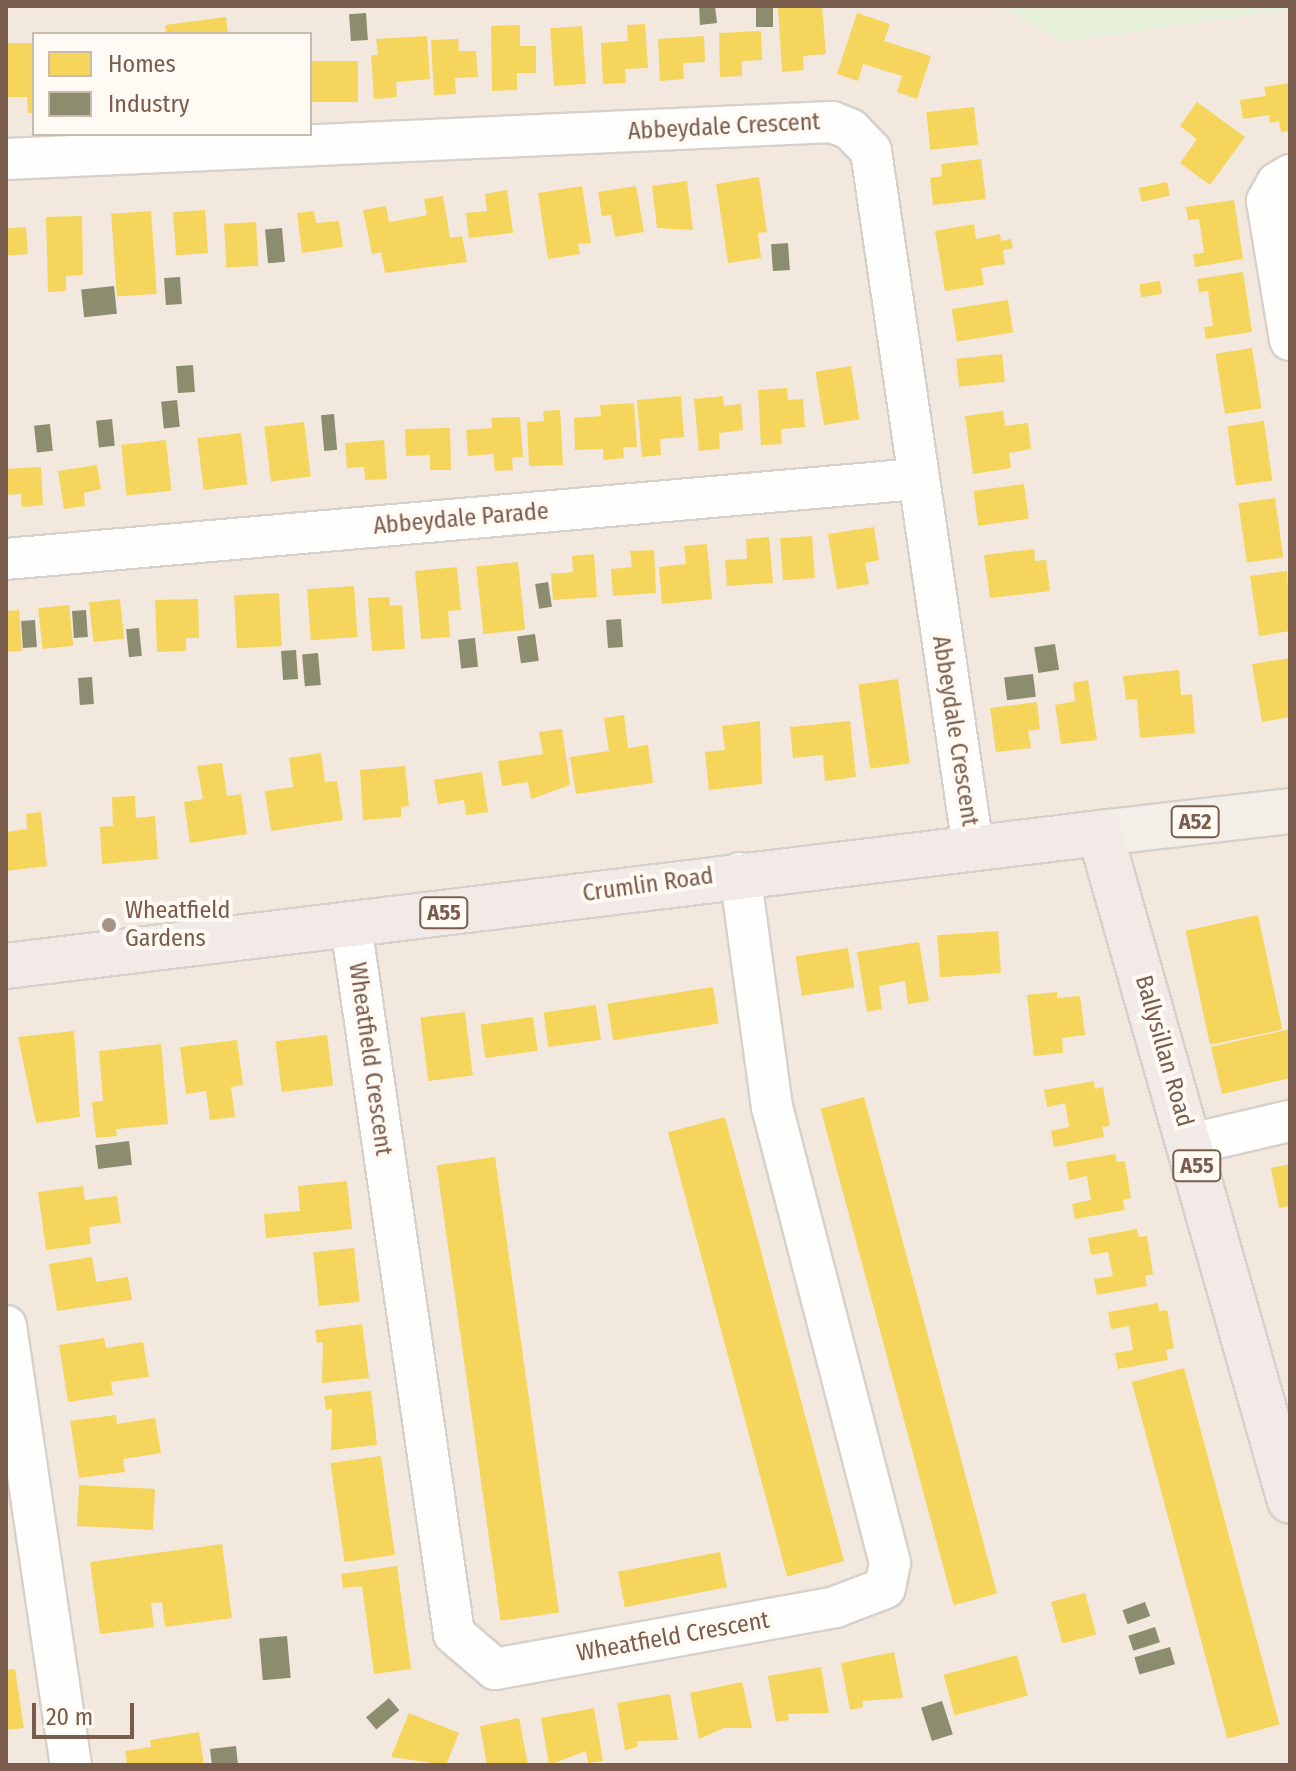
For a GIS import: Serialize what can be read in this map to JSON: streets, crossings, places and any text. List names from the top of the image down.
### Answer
{
  "streets": {
    "highway": ["Crumlin Road", "A55", "Ballysillan Road"],
    "main road": ["A52"],
    "street": ["Abbeydale Crescent", "Abbeydale Parade", "Wheatfield Crescent"]
  },
  "crossings": [
    ["Abbeydale Crescent", "Abbeydale Parade"],
    ["Abbeydale Crescent", "Crumlin Road"],
    ["Crumlin Road", "Ballysillan Road"],
    ["Crumlin Road", "Wheatfield Crescent"]
  ],
  "places": ["Wheatfield Gardens"],
  "legend": ["Homes", "Industry"],
  "scale_bar": "20 m"
}
